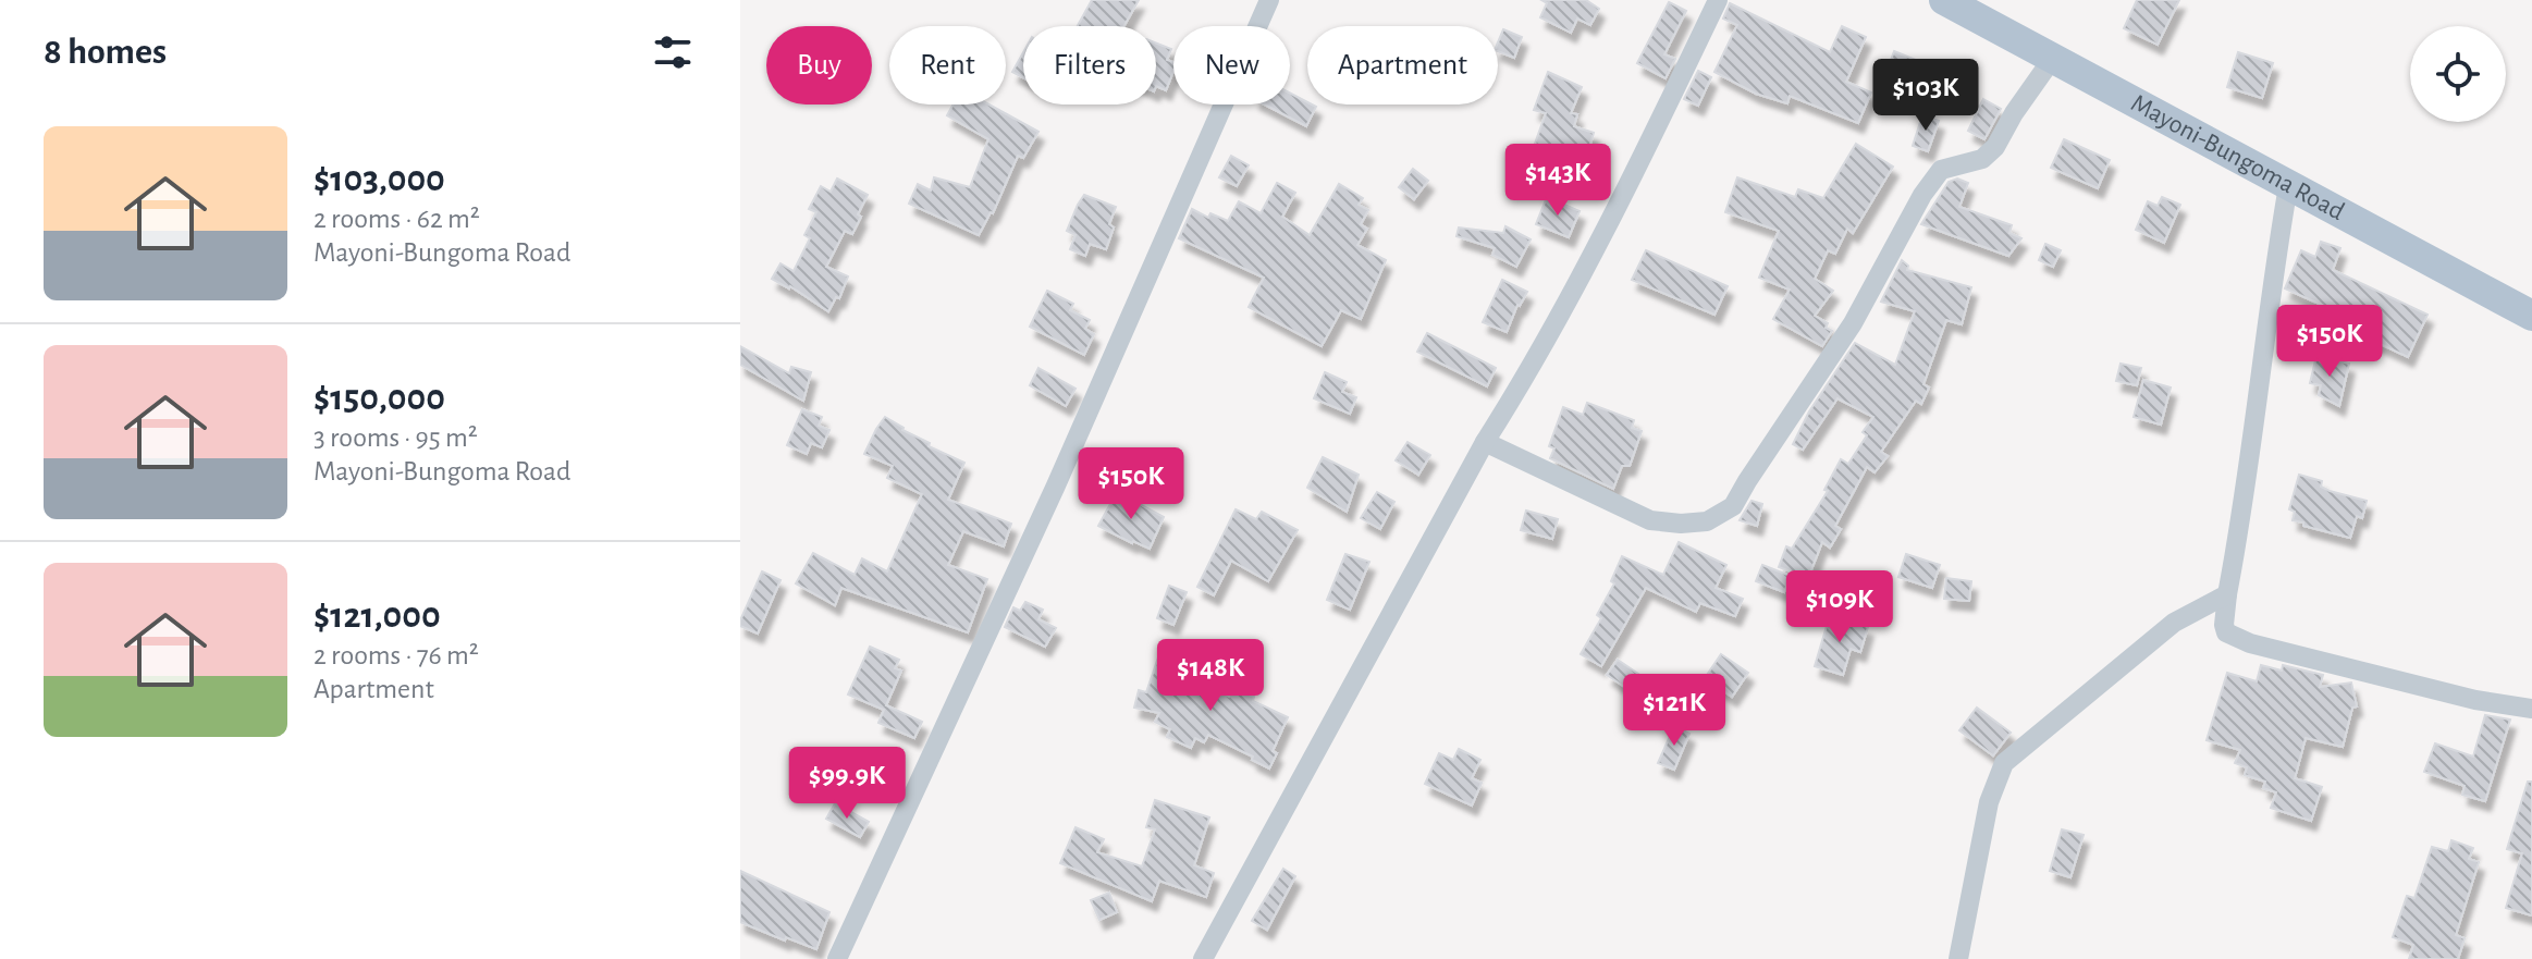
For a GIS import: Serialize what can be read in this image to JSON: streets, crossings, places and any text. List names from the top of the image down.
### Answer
{
  "streets": {
    "main road": ["Mayoni-Bungoma Road"]
  },
  "page": {
    "heading": "8 homes",
    "chip": [
      "Buy",
      "Rent",
      "Filters",
      "New",
      "Apartment"
    ],
    "price": [
      "$103K",
      "$143K",
      "$150K",
      "$150K",
      "$109K",
      "$148K",
      "$121K",
      "$99.9K"
    ],
    "list": [
      {
        "name": "$103,000",
        "note": "2 rooms · 62 m² · Mayoni-Bungoma Road"
      },
      {
        "name": "$150,000",
        "note": "3 rooms · 95 m² · Mayoni-Bungoma Road"
      },
      {
        "name": "$121,000",
        "note": "2 rooms · 76 m² · Apartment"
      }
    ]
  }
}
